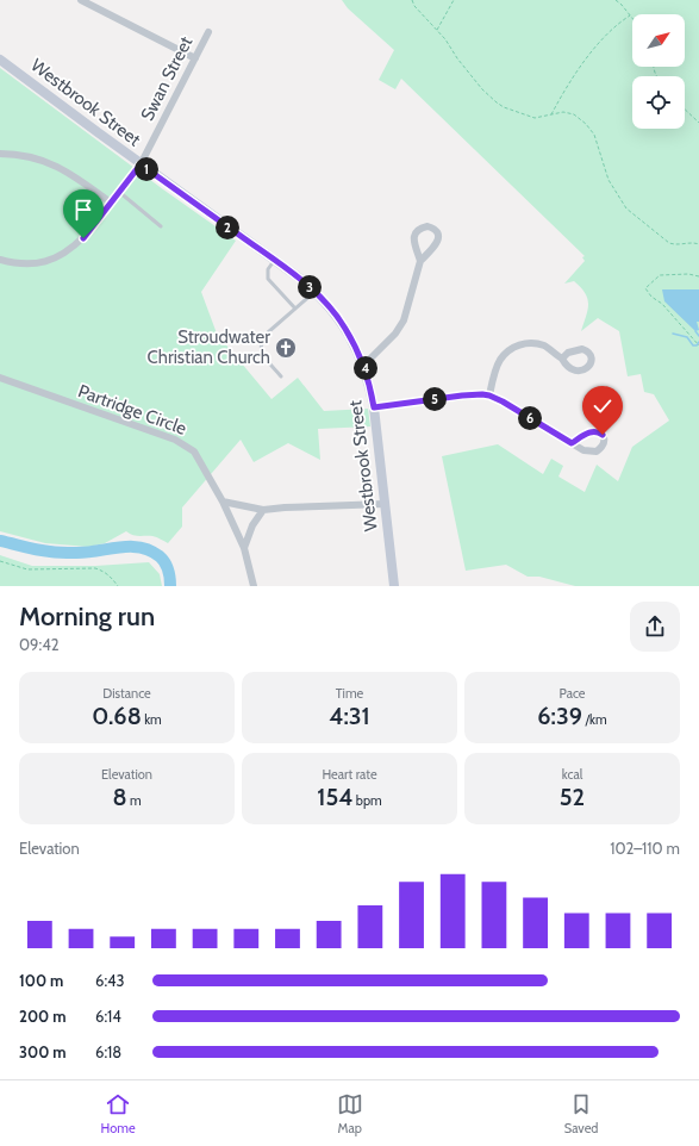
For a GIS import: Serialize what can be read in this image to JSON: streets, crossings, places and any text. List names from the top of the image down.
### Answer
{
  "streets": {
    "main road": ["Westbrook Street"],
    "street": ["Swan Street", "Partridge Circle"]
  },
  "crossings": [
    ["Swan Street", "Westbrook Street"]
  ],
  "places": {
    "church": ["Stroudwater Christian Church"]
  },
  "north": "top right",
  "page": {
    "pins": [
      "1",
      "2",
      "3",
      "4",
      "5",
      "6"
    ],
    "heading": ["Morning run", "09:42"],
    "stats": [
      ["Distance", "0.68 km"],
      ["Time", "4:31"],
      ["Pace", "6:39 /km"],
      ["Elevation", "8 m"],
      ["Heart rate", "154 bpm"],
      ["kcal", "52"]
    ],
    "chart": ["Elevation", "102–110 m"],
    "list": [
      {
        "name": "100 m",
        "note": "6:43"
      },
      {
        "name": "200 m",
        "note": "6:14"
      },
      {
        "name": "300 m",
        "note": "6:18"
      }
    ],
    "tabs": ["Home", "Map", "Saved"]
  }
}
